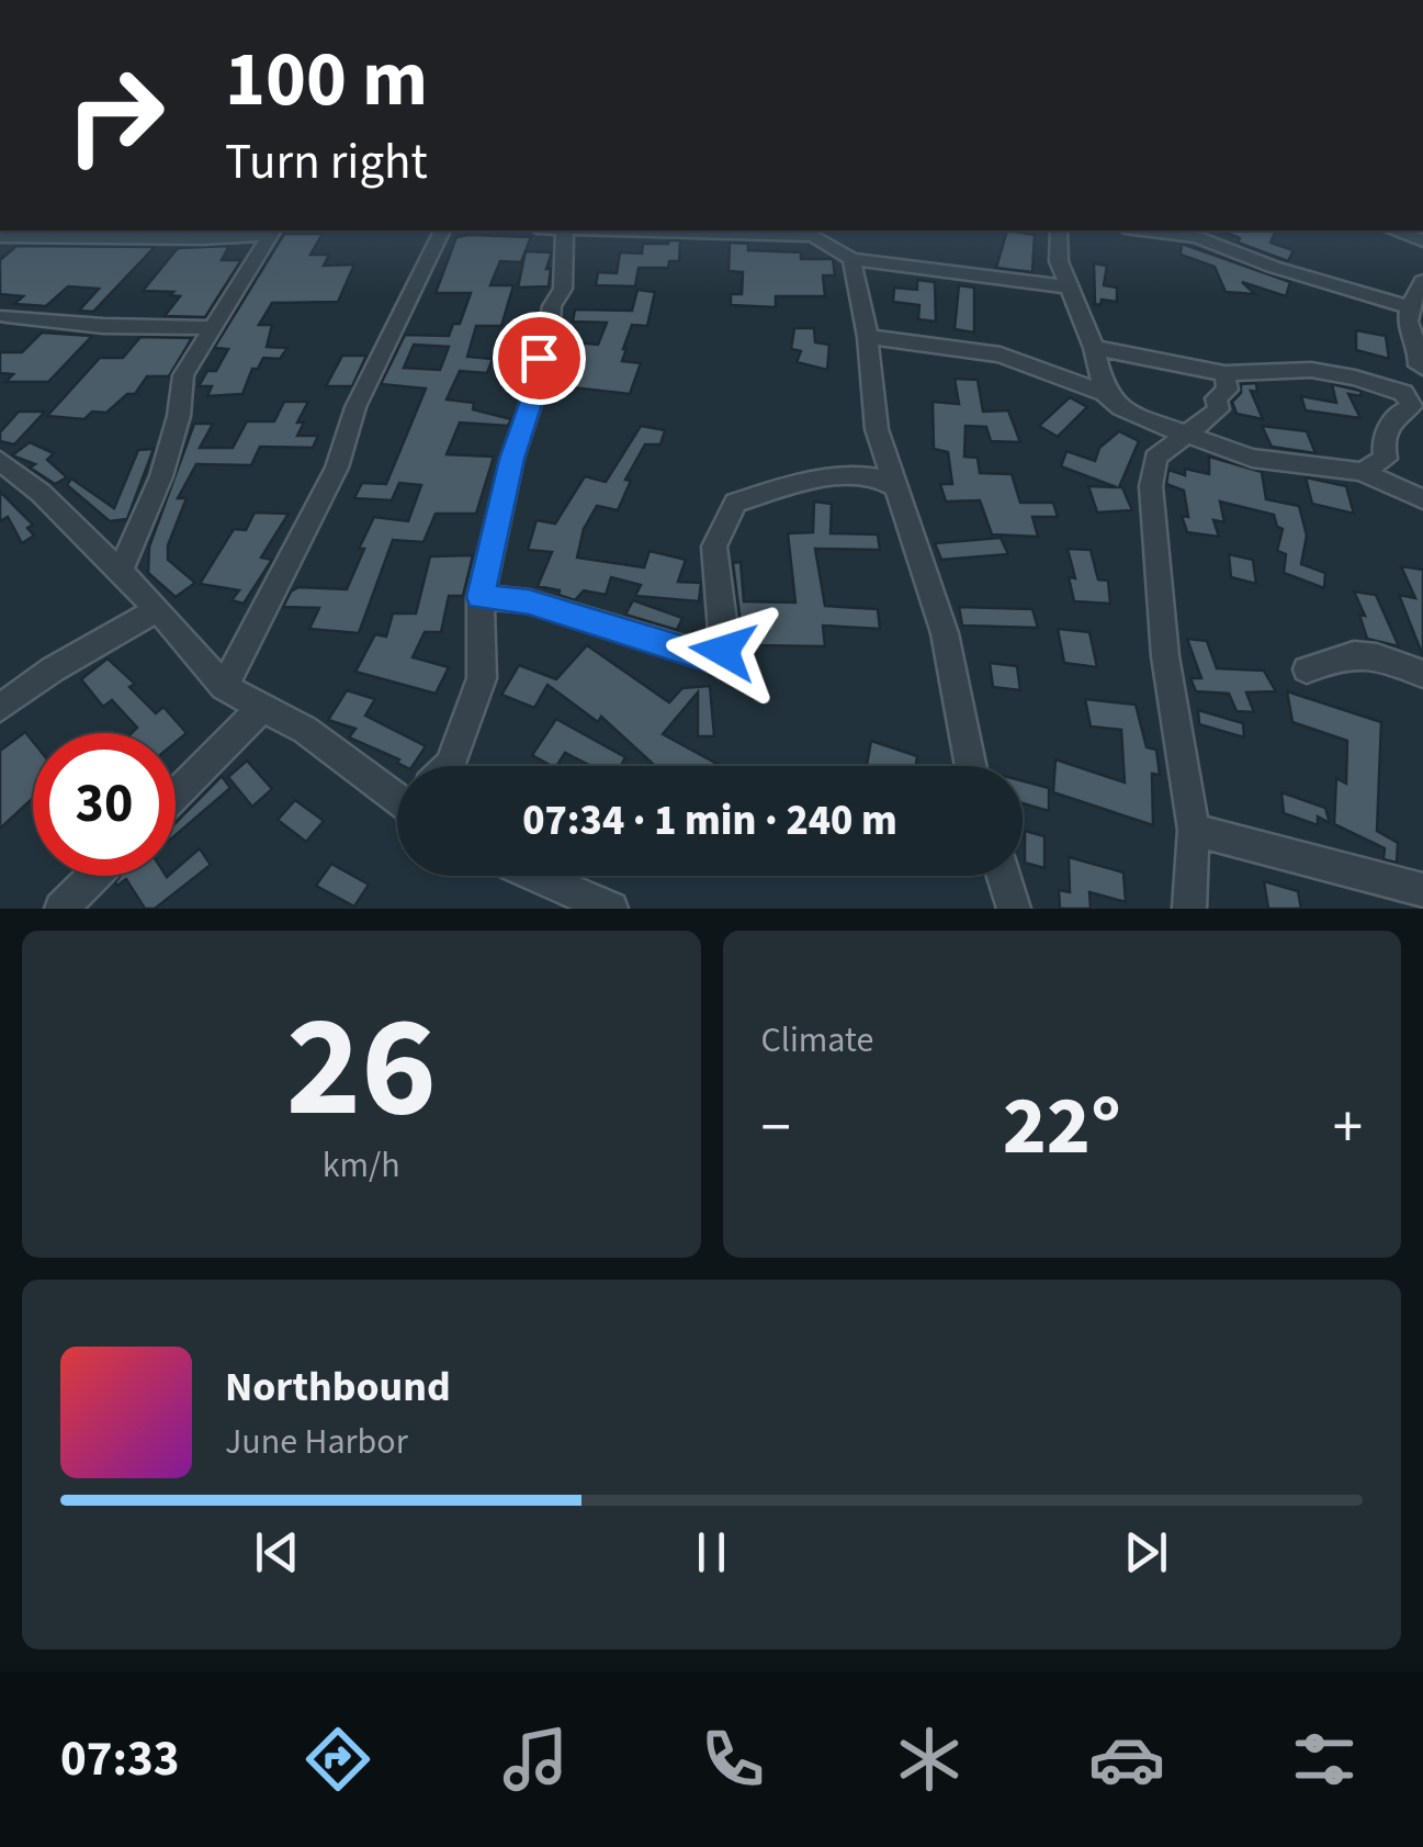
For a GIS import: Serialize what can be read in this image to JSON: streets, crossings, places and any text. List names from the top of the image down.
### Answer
{
  "page": {
    "turn": ["100 m", "Turn right"],
    "limit": "30",
    "trip": "07:34 · 1 min · 240 m",
    "tile": [
      ["26", "km/h"],
      "Climate"
    ],
    "heat": ["−", "22°", "+"],
    "song": ["Northbound", "June Harbor"],
    "tabs": "07:33"
  }
}
